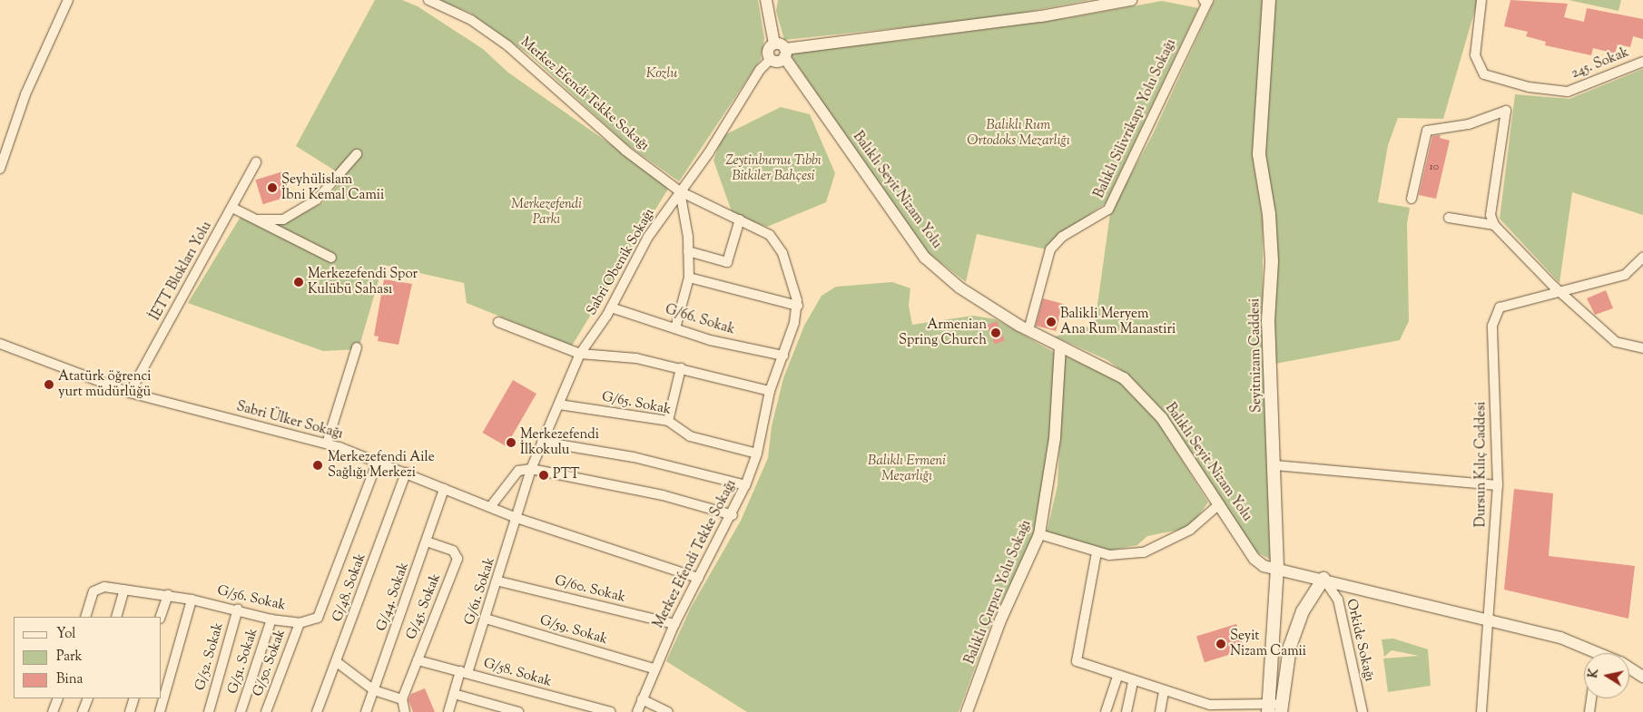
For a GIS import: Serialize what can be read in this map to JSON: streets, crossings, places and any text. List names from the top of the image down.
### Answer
{
  "streets": {
    "main road": ["Seyitnizam Caddesi"],
    "street": [
      "245. Sokak",
      "Merkez Efendi Tekke Sokağı",
      "Balıklı Silivrikapı Yolu Sokağı",
      "Balıklı Seyit Nizam Yolu",
      "Sabri Obenik Sokağı",
      "İETT Blokları Yolu",
      "G/66. Sokak",
      "G/65. Sokak",
      "Sabri Ülker Sokağı",
      "Dursun Kılıç Caddesi",
      "G/48. Sokak",
      "G/60. Sokak",
      "G/61. Sokak",
      "Balıklı Çırpıcı Yolu Sokağı",
      "G/44. Sokak",
      "G/56. Sokak",
      "G/45. Sokak",
      "G/59. Sokak",
      "Orkide Sokağı",
      "G/52. Sokak",
      "G/51. Sokak",
      "G/50. Sokak",
      "G/58. Sokak"
    ]
  },
  "crossings": [
    ["Merkez Efendi Tekke Sokağı", "Sabri Obenik Sokağı"],
    ["Merkez Efendi Tekke Sokağı", "G/66. Sokak"],
    ["Merkez Efendi Tekke Sokağı", "G/65. Sokak"],
    ["Merkez Efendi Tekke Sokağı", "Sabri Ülker Sokağı"],
    ["Merkez Efendi Tekke Sokağı", "G/60. Sokak"],
    ["Merkez Efendi Tekke Sokağı", "G/59. Sokak"],
    ["Balıklı Silivrikapı Yolu Sokağı", "Balıklı Seyit Nizam Yolu"],
    ["Balıklı Seyit Nizam Yolu", "Seyitnizam Caddesi"],
    ["Balıklı Seyit Nizam Yolu", "Dursun Kılıç Caddesi"],
    ["Balıklı Seyit Nizam Yolu", "Balıklı Çırpıcı Yolu Sokağı"],
    ["Balıklı Seyit Nizam Yolu", "Orkide Sokağı"],
    ["Sabri Obenik Sokağı", "G/66. Sokak"],
    ["Sabri Obenik Sokağı", "G/65. Sokak"],
    ["Sabri Obenik Sokağı", "G/61. Sokak"],
    ["İETT Blokları Yolu", "Sabri Ülker Sokağı"],
    ["Sabri Ülker Sokağı", "G/48. Sokak"],
    ["Sabri Ülker Sokağı", "G/61. Sokak"],
    ["Sabri Ülker Sokağı", "G/44. Sokak"],
    ["Sabri Ülker Sokağı", "G/56. Sokak"],
    ["G/60. Sokak", "G/61. Sokak"],
    ["G/61. Sokak", "G/59. Sokak"],
    ["G/61. Sokak", "G/58. Sokak"],
    ["G/44. Sokak", "G/45. Sokak"],
    ["G/56. Sokak", "G/52. Sokak"],
    ["G/56. Sokak", "G/51. Sokak"],
    ["G/56. Sokak", "G/50. Sokak"],
    ["G/45. Sokak", "G/58. Sokak"]
  ],
  "parks": [
    "Kozlu",
    "Balıklı Rum Ortodoks Mezarlığı",
    "Zeytinburnu Tıbbı Bitkiler Bahçesi",
    "Merkezefendi Parkı",
    "Balıklı Ermeni Mezarlığı"
  ],
  "places": [
    "Şeyhülislam İbni Kemal Camii",
    "Merkezefendi Spor Kulübü Sahası",
    "Balikli Meryem Ana Rum Manastiri",
    "Armenian Spring Church",
    "Atatürk öğrenci yurt müdürlüğü",
    "Merkezefendi İlkokulu",
    "Merkezefendi Aile Sağlığı Merkezi",
    "PTT",
    "Seyit Nizam Camii"
  ],
  "house_numbers": ["10"],
  "legend": ["Yol", "Park", "Bina"],
  "north": "left"
}
